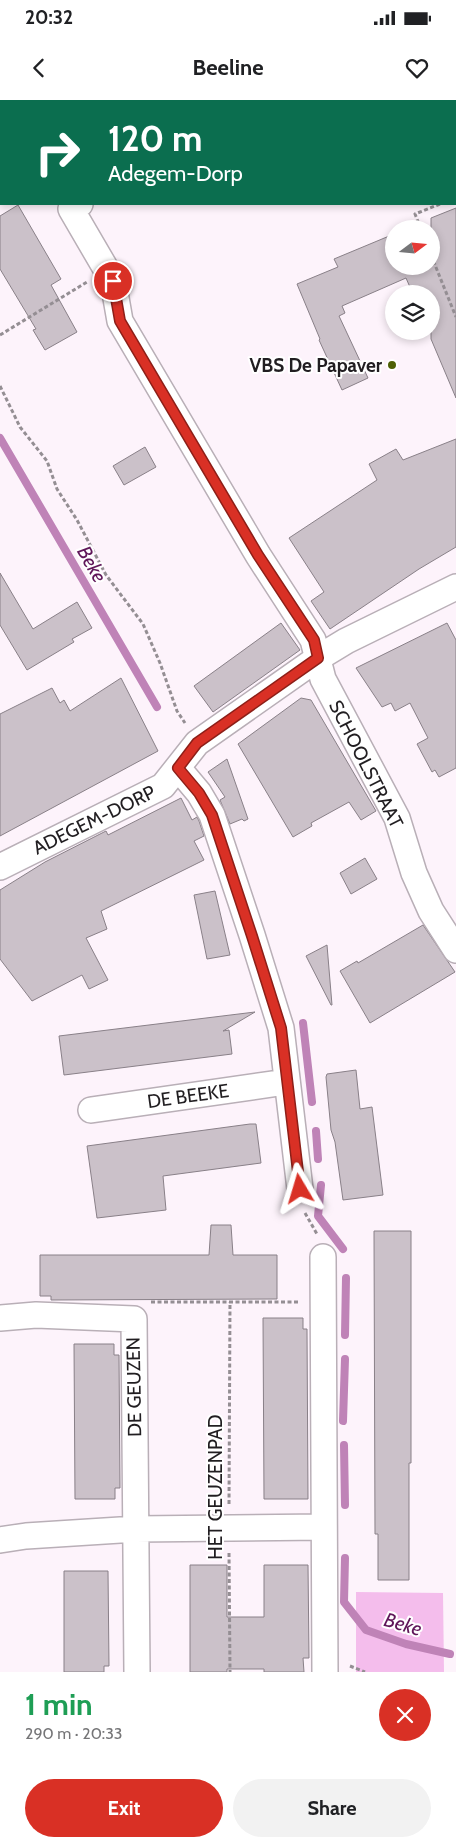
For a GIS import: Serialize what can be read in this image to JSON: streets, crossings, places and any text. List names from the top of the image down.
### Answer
{
  "streets": {
    "street": [
      "SCHOOLSTRAAT",
      "ADEGEM-DORP",
      "DE BEEKE",
      "DE GEUZEN"
    ],
    "path": ["HET GEUZENPAD"]
  },
  "crossings": [
    ["SCHOOLSTRAAT", "ADEGEM-DORP"]
  ],
  "water": ["Beke"],
  "places": ["VBS De Papaver"],
  "north": "right",
  "page": {
    "status": "20:32",
    "header": "Beeline",
    "turn": ["120 m", "Adegem-Dorp"],
    "heading": ["1 min", "290 m · 20:33"],
    "buttons": ["Exit", "Share"]
  }
}
